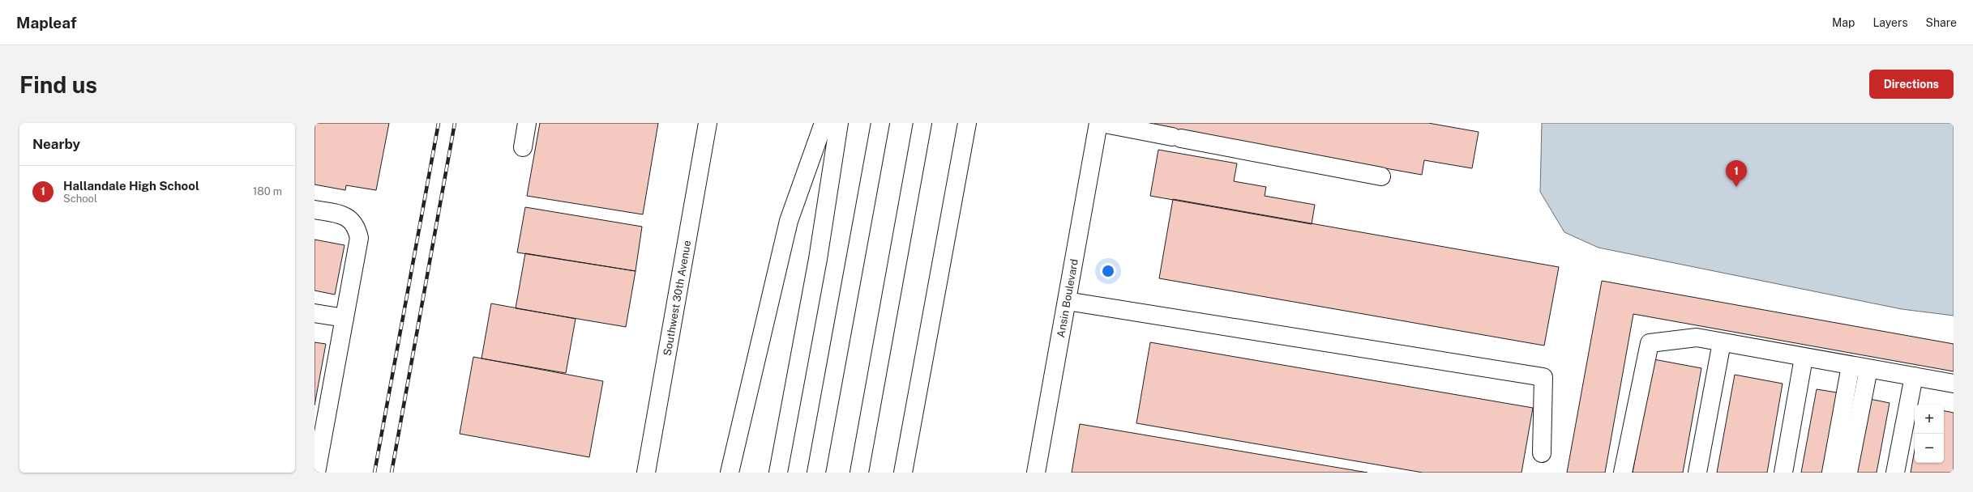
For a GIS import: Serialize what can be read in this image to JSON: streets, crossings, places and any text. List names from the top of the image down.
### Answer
{
  "streets": {
    "main road": ["Southwest 30th Avenue", "Ansin Boulevard"]
  },
  "page": {
    "header": "Mapleaf",
    "nav": ["Map", "Layers", "Share"],
    "buttons": "Directions",
    "title": "Find us",
    "heading": "Nearby",
    "pins": "1",
    "list": [
      {
        "mark": "1",
        "name": "Hallandale High School",
        "note": "School",
        "value": "180 m"
      }
    ],
    "map_buttons": ["+", "−"]
  }
}
